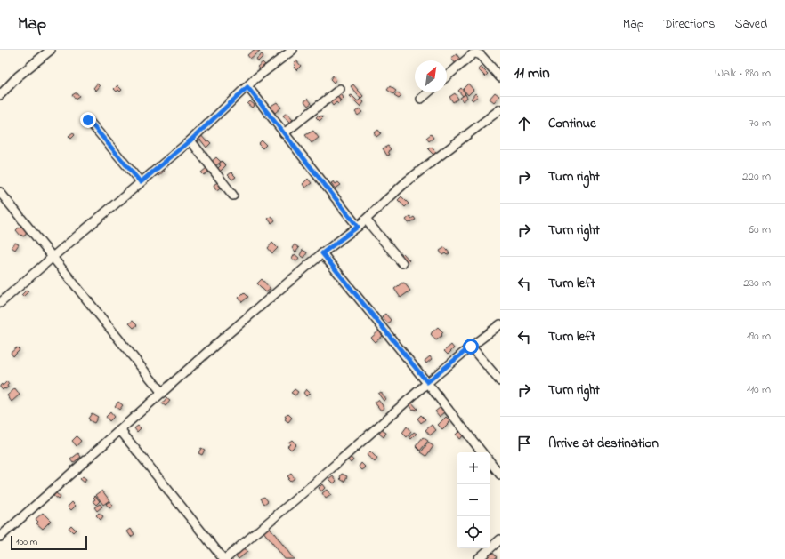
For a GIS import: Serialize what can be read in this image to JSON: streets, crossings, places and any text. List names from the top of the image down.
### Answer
{
  "scale_bar": "100 m",
  "north": "top right",
  "page": {
    "header": "Map",
    "nav": ["Map", "Directions", "Saved"],
    "heading": ["11 min", "Walk · 880 m"],
    "list": [
      ["Continue", "70 m"],
      ["Turn right", "220 m"],
      ["Turn right", "60 m"],
      ["Turn left", "230 m"],
      ["Turn left", "190 m"],
      ["Turn right", "110 m"],
      "Arrive at destination"
    ],
    "map_buttons": ["+", "−"],
    "scale": "100 m"
  }
}
